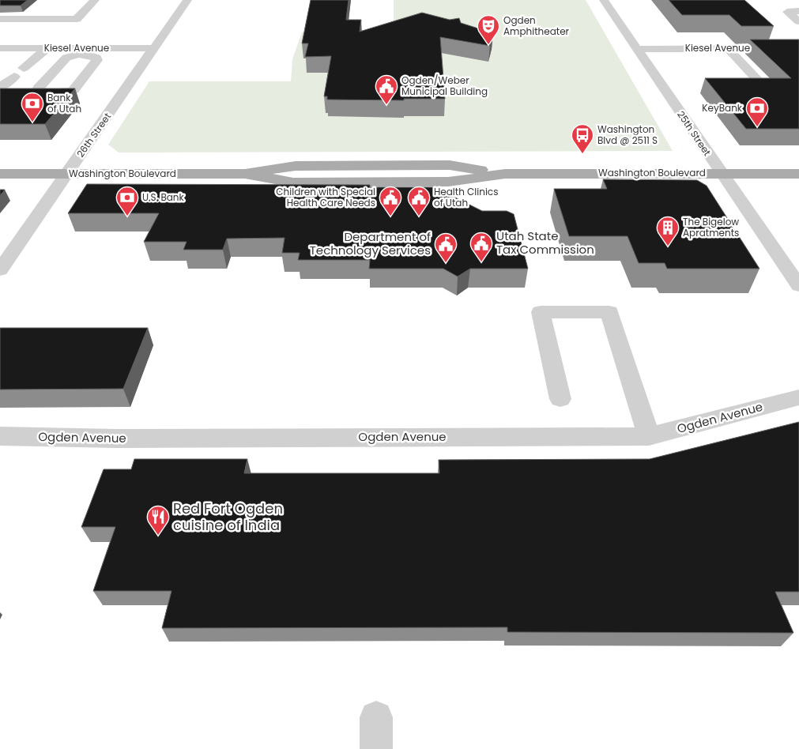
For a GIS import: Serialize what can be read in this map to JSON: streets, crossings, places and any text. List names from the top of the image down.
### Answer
{
  "streets": {
    "main road": ["Washington Boulevard"],
    "street": [
      "Kiesel Avenue",
      "25th Street",
      "26th Street",
      "Ogden Avenue"
    ]
  },
  "crossings": [
    ["Kiesel Avenue", "25th Street"],
    ["Kiesel Avenue", "26th Street"],
    ["25th Street", "Washington Boulevard"],
    ["26th Street", "Washington Boulevard"]
  ],
  "places": {
    "theatre": ["Ogden Amphitheater"],
    "public building": [
      "Ogden/Weber Municipal Building",
      "Children with Special Health Care Needs",
      "Health Clinics of Utah",
      "Utah State Tax Commission",
      "Department of Technology Services"
    ],
    "bank": ["Bank of Utah", "KeyBank", "U.S. Bank"],
    "bus stop": ["Washington Blvd @ 2511 S"],
    "building": ["The Bigelow Apratments"],
    "restaurant": ["Red Fort Ogden cuisine of India"]
  }
}
